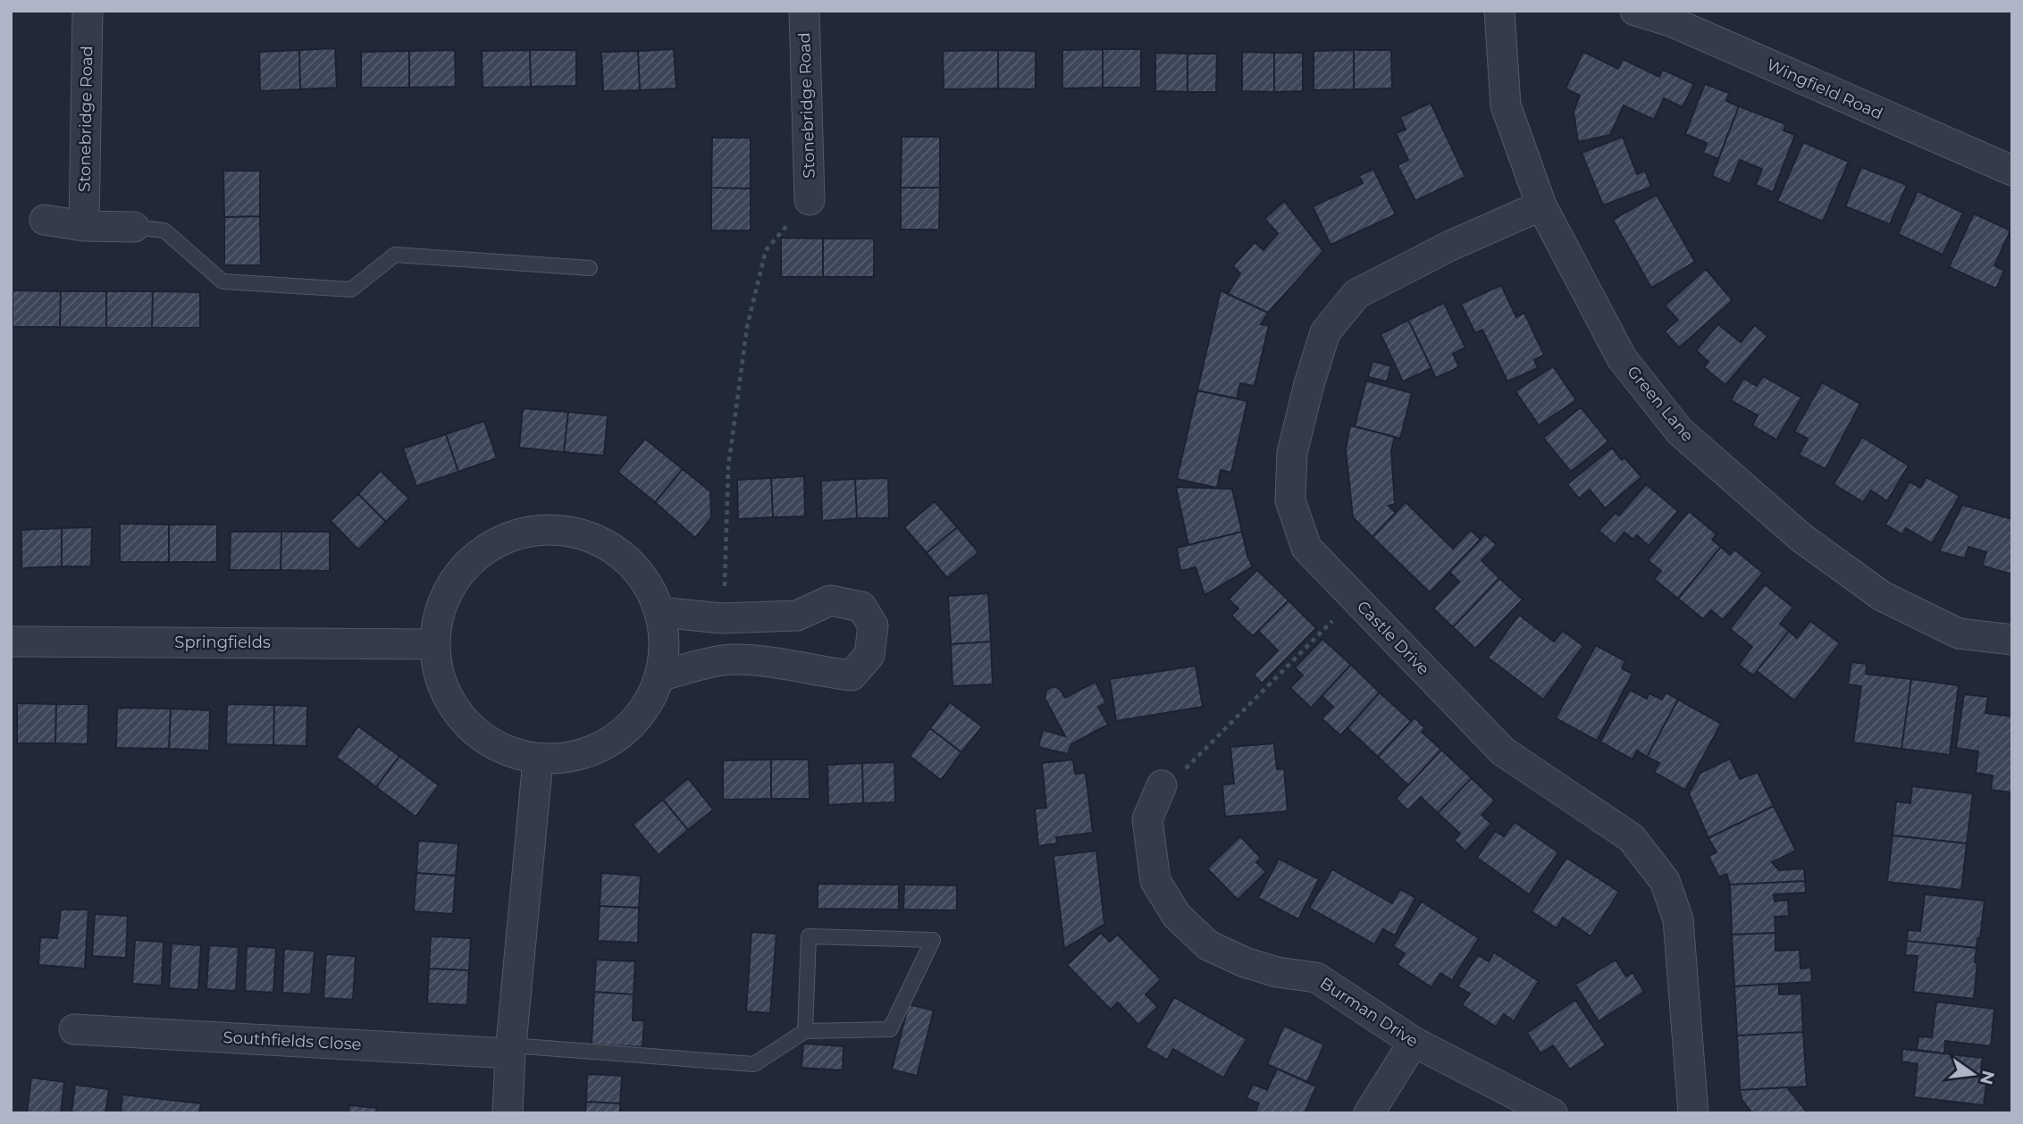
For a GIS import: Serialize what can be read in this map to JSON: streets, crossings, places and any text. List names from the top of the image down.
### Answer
{
  "streets": {
    "street": [
      "Wingfield Road",
      "Stonebridge Road",
      "Green Lane",
      "Castle Drive",
      "Springfields",
      "Burman Drive",
      "Southfields Close"
    ]
  },
  "crossings": [
    ["Green Lane", "Castle Drive"]
  ],
  "north": "right"
}
